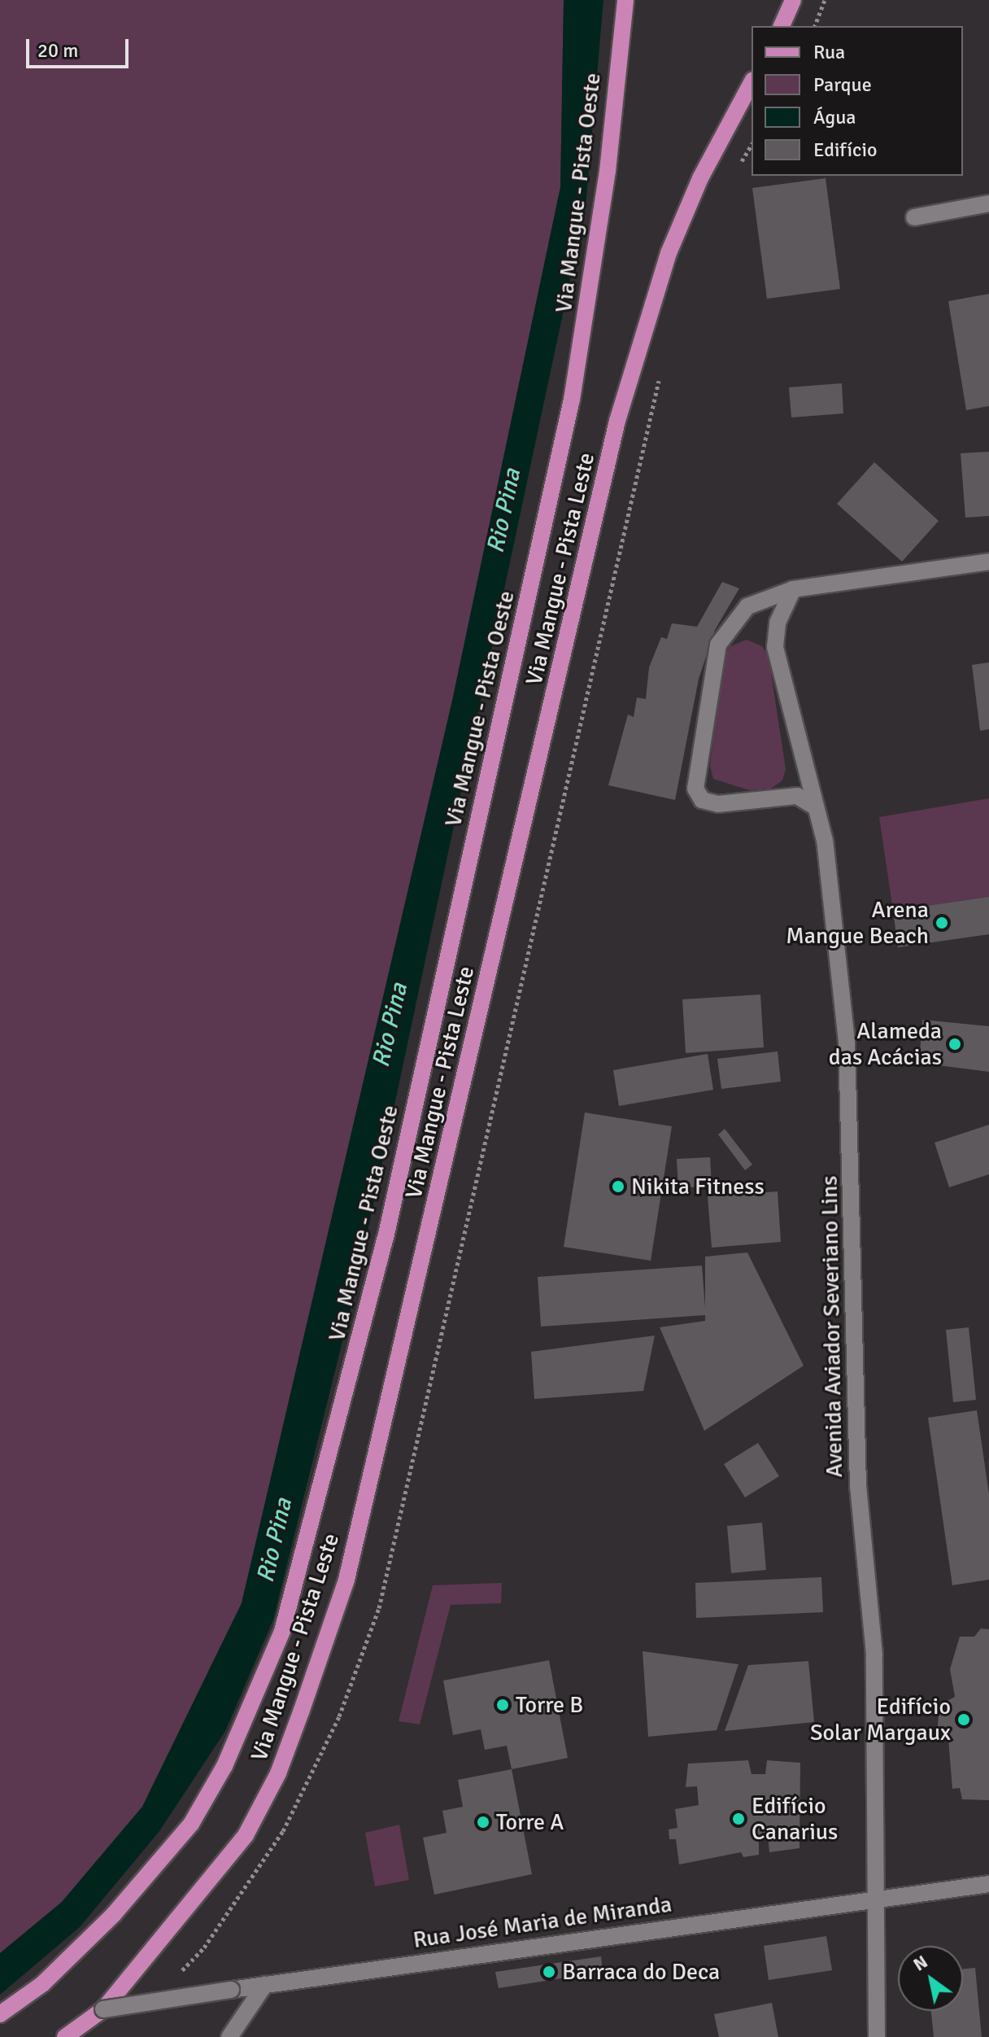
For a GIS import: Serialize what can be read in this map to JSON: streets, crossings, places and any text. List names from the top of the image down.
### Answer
{
  "streets": {
    "main road": ["Via Mangue - Pista Oeste", "Via Mangue - Pista Leste"],
    "street": ["Avenida Aviador Severiano Lins", "Rua José Maria de Miranda"]
  },
  "crossings": [
    ["Via Mangue - Pista Leste", "Rua José Maria de Miranda"],
    ["Avenida Aviador Severiano Lins", "Rua José Maria de Miranda"]
  ],
  "water": ["Rio Pina"],
  "places": [
    "Arena Mangue Beach",
    "Alameda das Acácias",
    "Nikita Fitness",
    "Torre B",
    "Edifício Solar Margaux",
    "Edifício Canarius",
    "Torre A",
    "Barraca do Deca"
  ],
  "legend": [
    "Rua",
    "Parque",
    "Água",
    "Edifício"
  ],
  "scale_bar": "20 m",
  "north": "top left"
}
